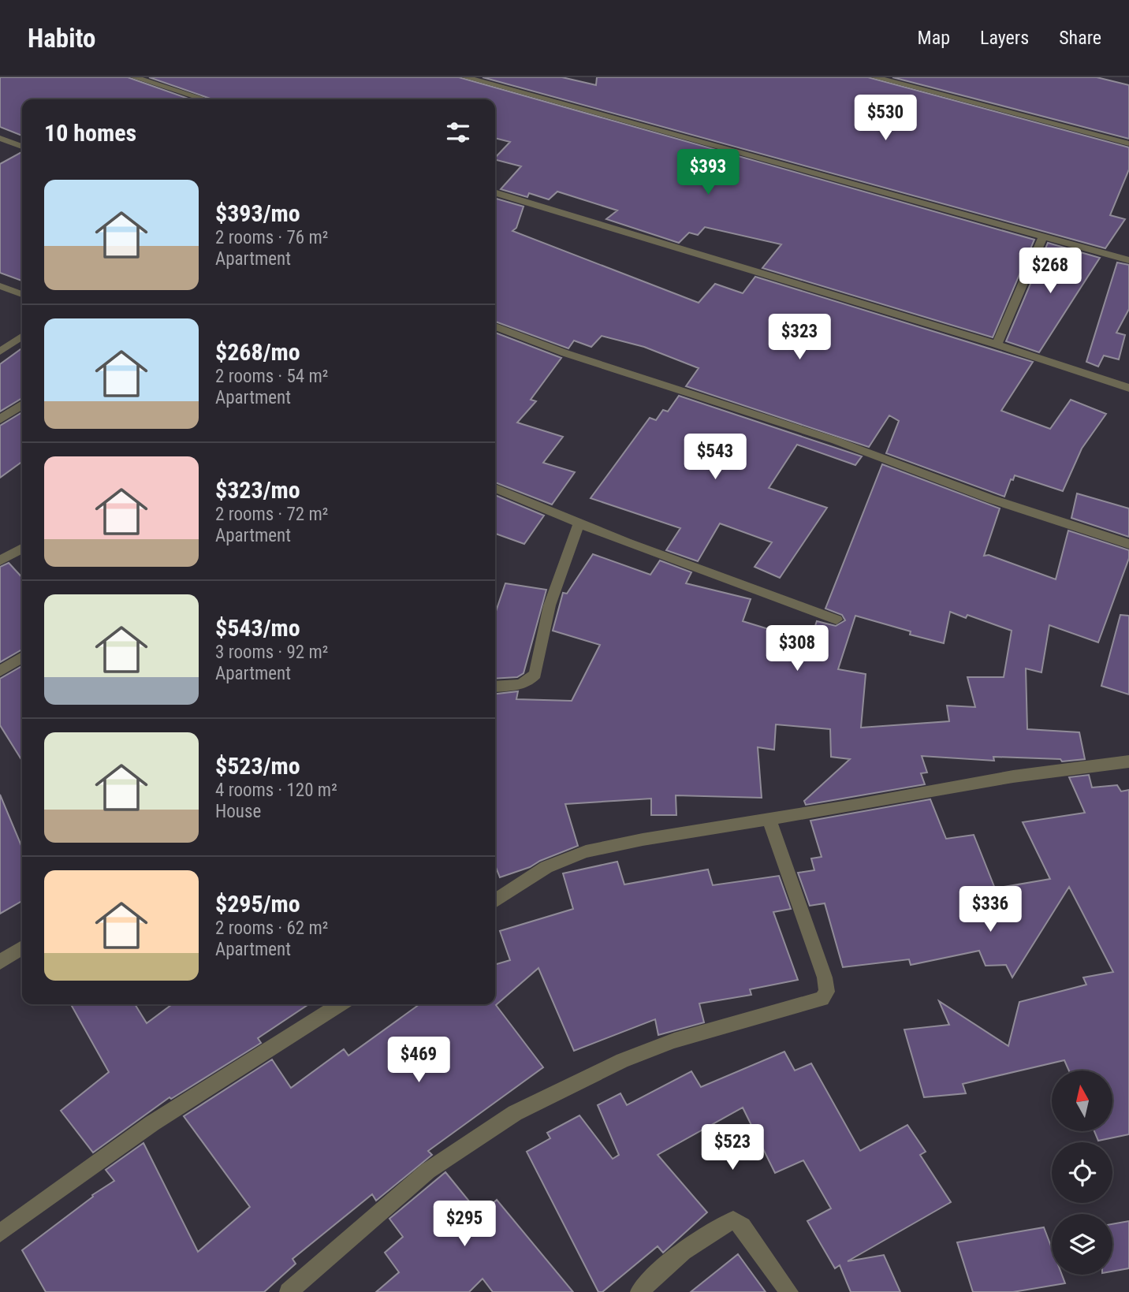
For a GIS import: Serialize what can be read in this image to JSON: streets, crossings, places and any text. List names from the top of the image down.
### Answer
{
  "north": "top",
  "page": {
    "header": "Habito",
    "nav": ["Map", "Layers", "Share"],
    "price": [
      "$530",
      "$393",
      "$268",
      "$323",
      "$543",
      "$308",
      "$336",
      "$469",
      "$523",
      "$295"
    ],
    "heading": "10 homes",
    "list": [
      {
        "name": "$393/mo",
        "note": "2 rooms · 76 m² · Apartment"
      },
      {
        "name": "$268/mo",
        "note": "2 rooms · 54 m² · Apartment"
      },
      {
        "name": "$323/mo",
        "note": "2 rooms · 72 m² · Apartment"
      },
      {
        "name": "$543/mo",
        "note": "3 rooms · 92 m² · Apartment"
      },
      {
        "name": "$523/mo",
        "note": "4 rooms · 120 m² · House"
      },
      {
        "name": "$295/mo",
        "note": "2 rooms · 62 m² · Apartment"
      }
    ]
  }
}
